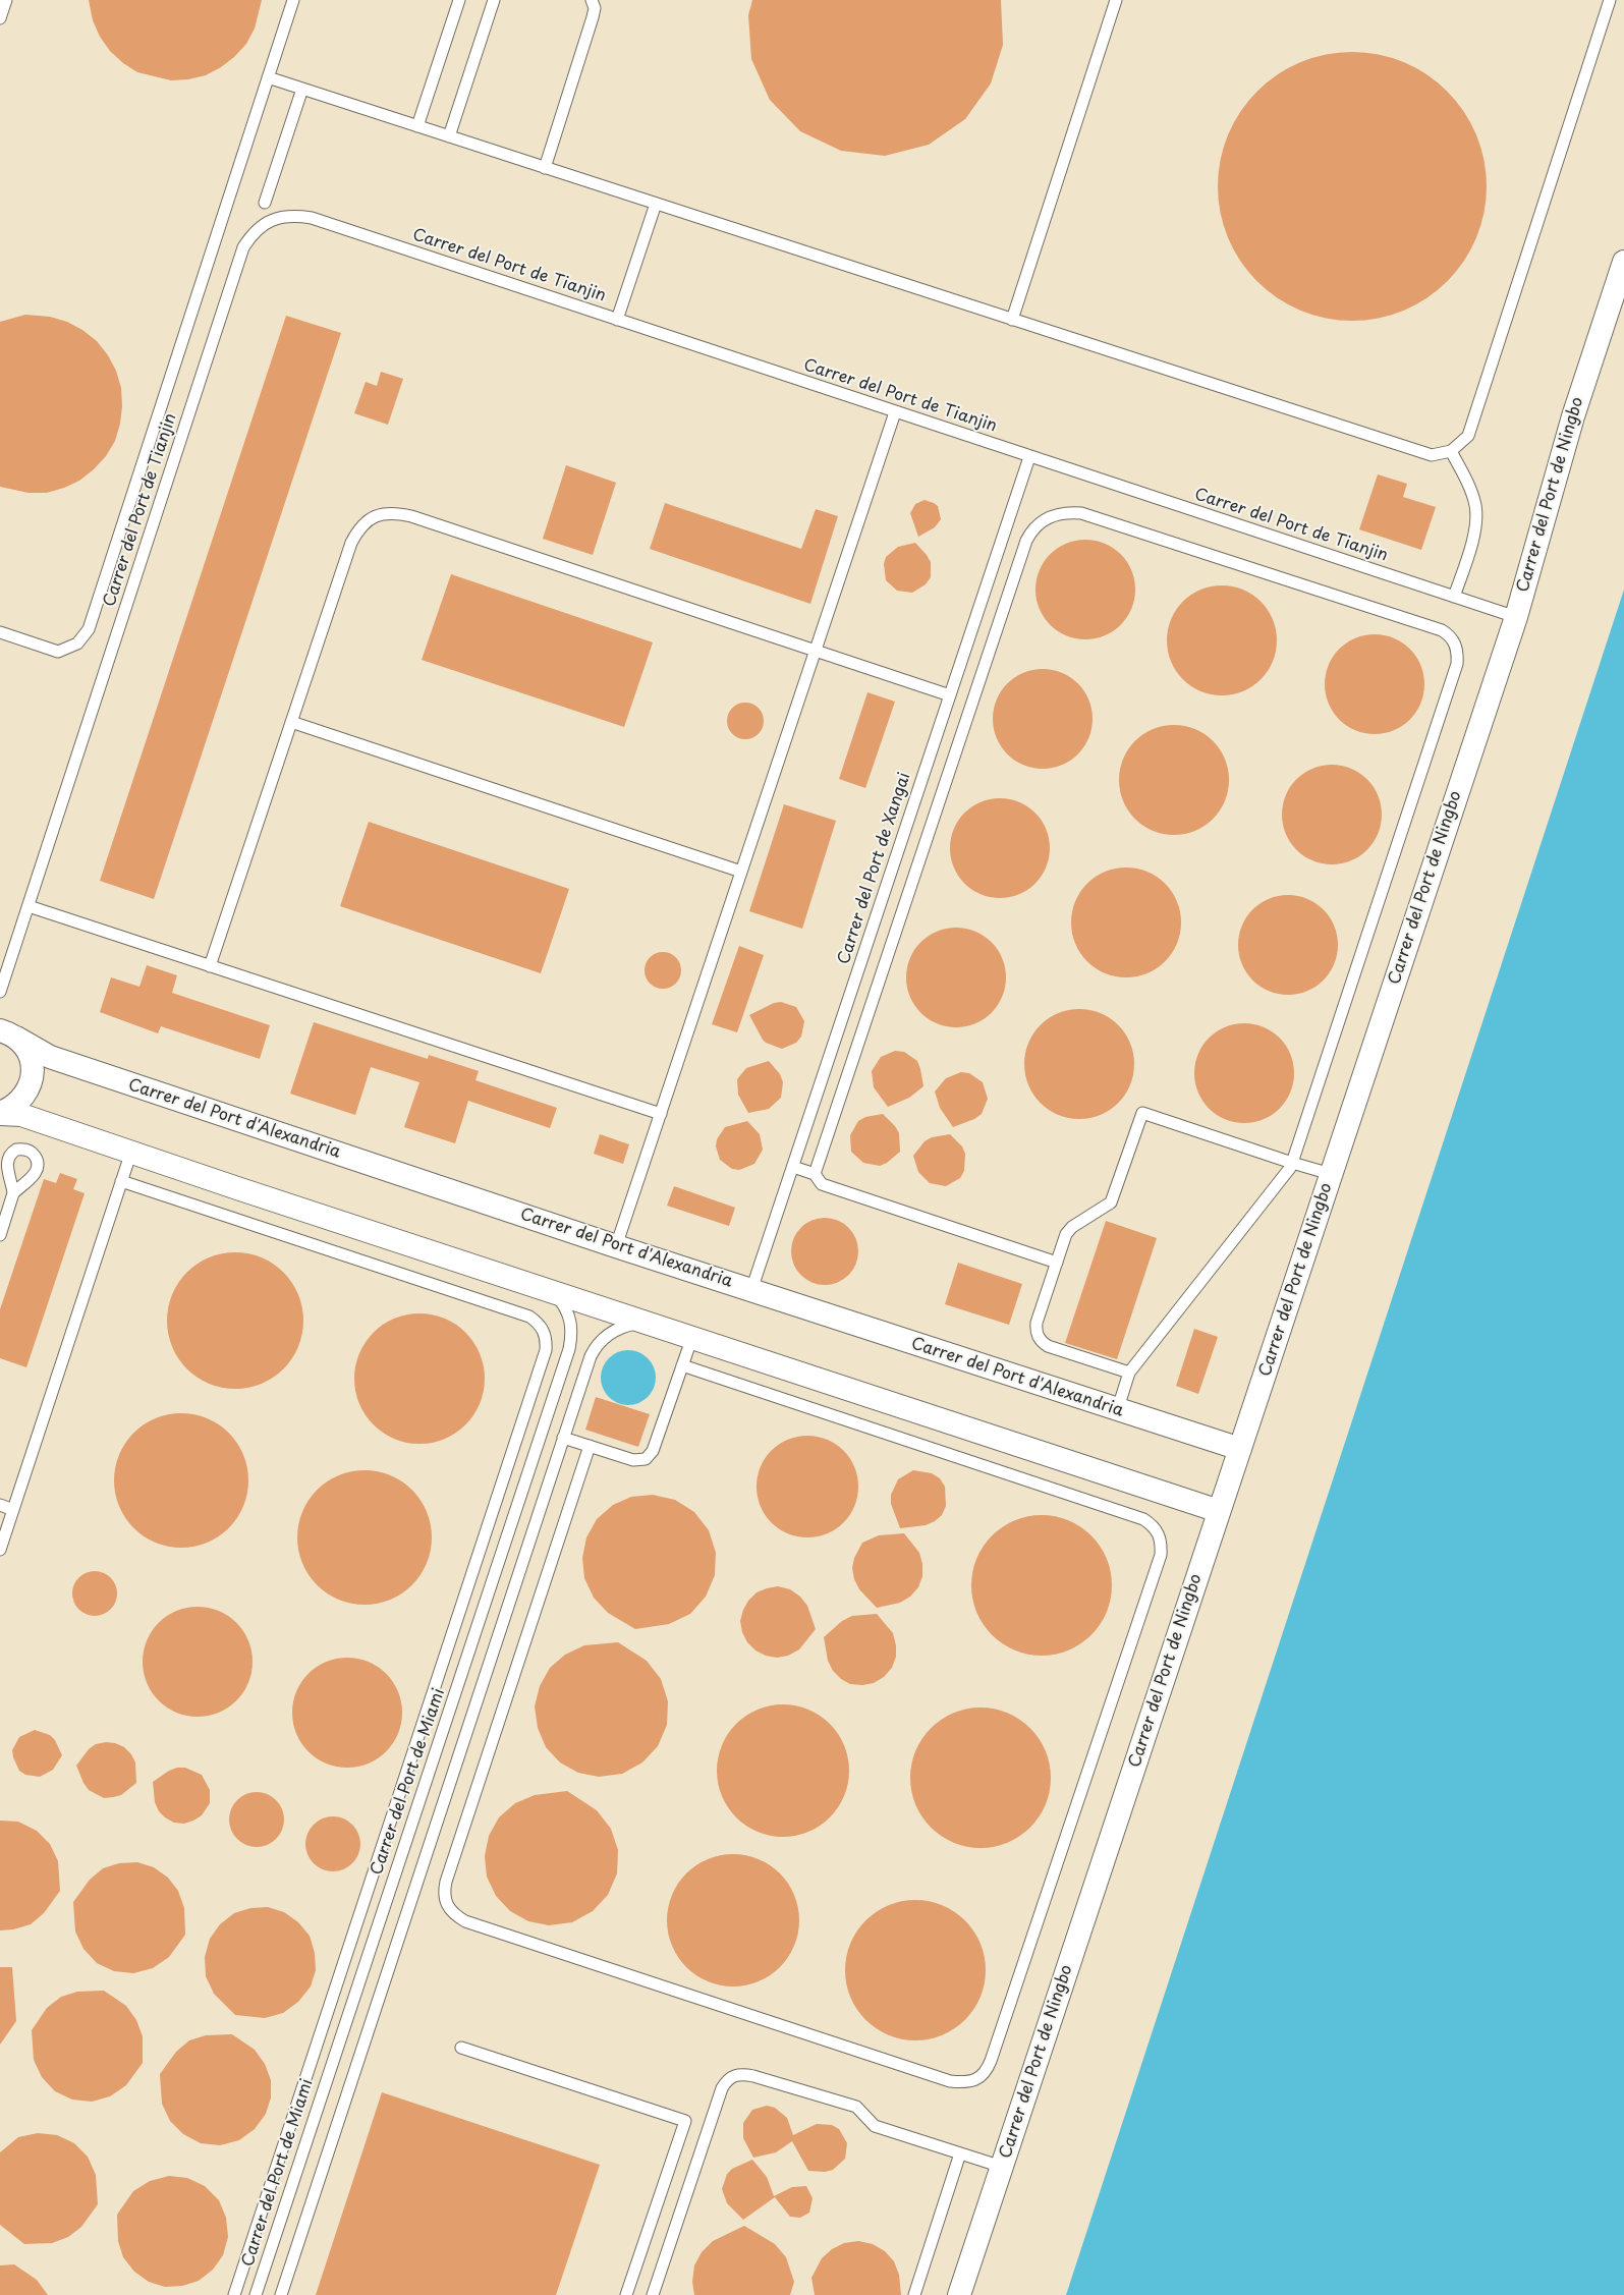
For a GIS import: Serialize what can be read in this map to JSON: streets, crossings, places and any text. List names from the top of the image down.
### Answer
{
  "streets": {
    "street": ["Carrer del Port de Ningbo", "Carrer del Port d'Alexandria"],
    "lane": ["Carrer del Port de Tianjin", "Carrer del Port de Xangai", "Carrer del Port de Miami"]
  },
  "crossings": [
    ["Carrer del Port de Tianjin", "Carrer del Port de Ningbo"],
    ["Carrer del Port de Tianjin", "Carrer del Port de Xangai"],
    ["Carrer del Port de Ningbo", "Carrer del Port d'Alexandria"],
    ["Carrer del Port de Xangai", "Carrer del Port d'Alexandria"]
  ]
}
